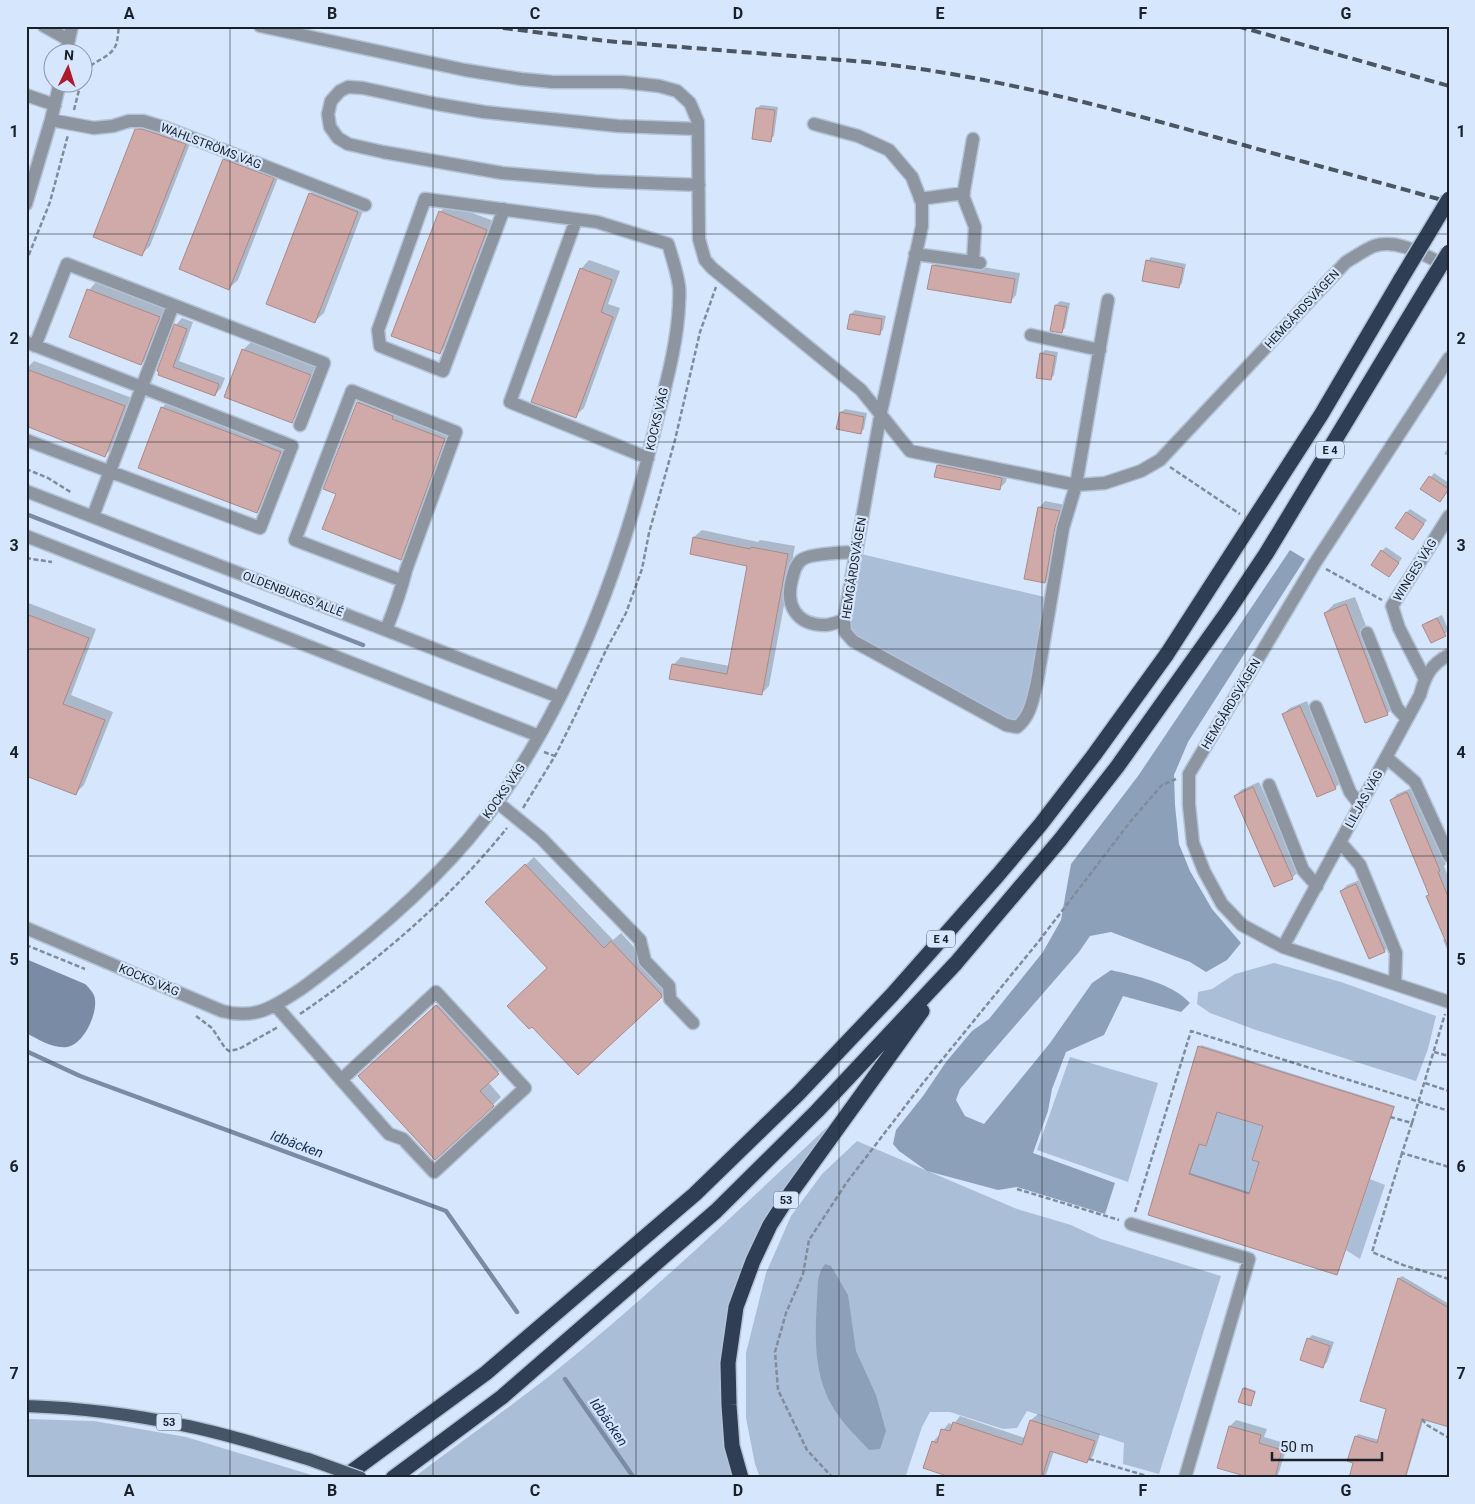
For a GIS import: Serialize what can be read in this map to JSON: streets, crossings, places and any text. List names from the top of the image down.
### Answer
{
  "streets": {
    "highway": ["E 4", "53"],
    "street": [
      "WAHLSTRÖMS VÄG",
      "HEMGÅRDSVÄGEN",
      "KOCKS VÄG",
      "WINGES VÄG",
      "OLDENBURGS ALLÉ",
      "LILJAS VÄG"
    ]
  },
  "crossings": [
    ["KOCKS VÄG", "OLDENBURGS ALLÉ"],
    ["E 4", "53"],
    ["WINGES VÄG", "LILJAS VÄG"]
  ],
  "water": ["Idbäcken"],
  "scale_bar": "50 m",
  "north": "top",
  "grid": {
    "columns": [
      "A",
      "B",
      "C",
      "D",
      "E",
      "F",
      "G"
    ],
    "rows": [
      "1",
      "2",
      "3",
      "4",
      "5",
      "6",
      "7"
    ]
  }
}
